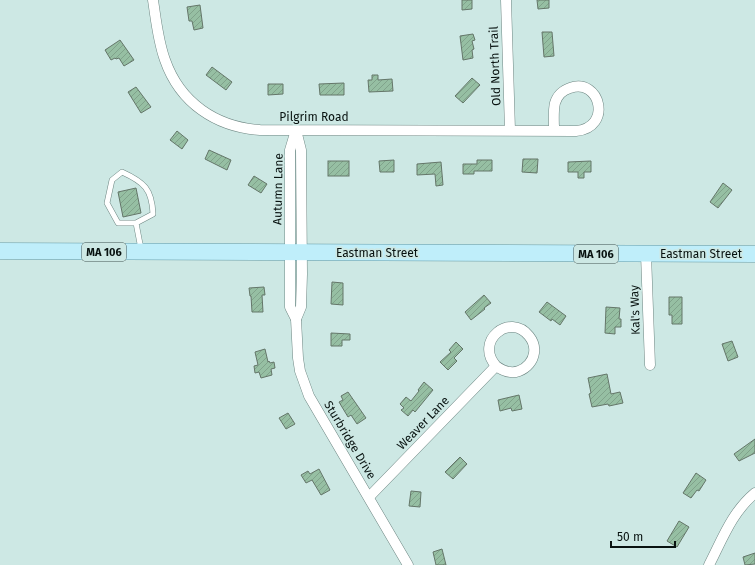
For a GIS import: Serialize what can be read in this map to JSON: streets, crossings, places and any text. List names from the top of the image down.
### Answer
{
  "streets": {
    "main road": ["MA 106", "Eastman Street"],
    "street": [
      "Old North Trail",
      "Pilgrim Road",
      "Autumn Lane",
      "Kal's Way",
      "Weaver Lane",
      "Sturbridge Drive"
    ]
  },
  "crossings": [
    ["Old North Trail", "Pilgrim Road"],
    ["Pilgrim Road", "Autumn Lane"],
    ["Autumn Lane", "Eastman Street"],
    ["Autumn Lane", "Sturbridge Drive"],
    ["Eastman Street", "Kal's Way"],
    ["Eastman Street", "Sturbridge Drive"],
    ["Weaver Lane", "Sturbridge Drive"]
  ],
  "scale_bar": "50 m"
}
